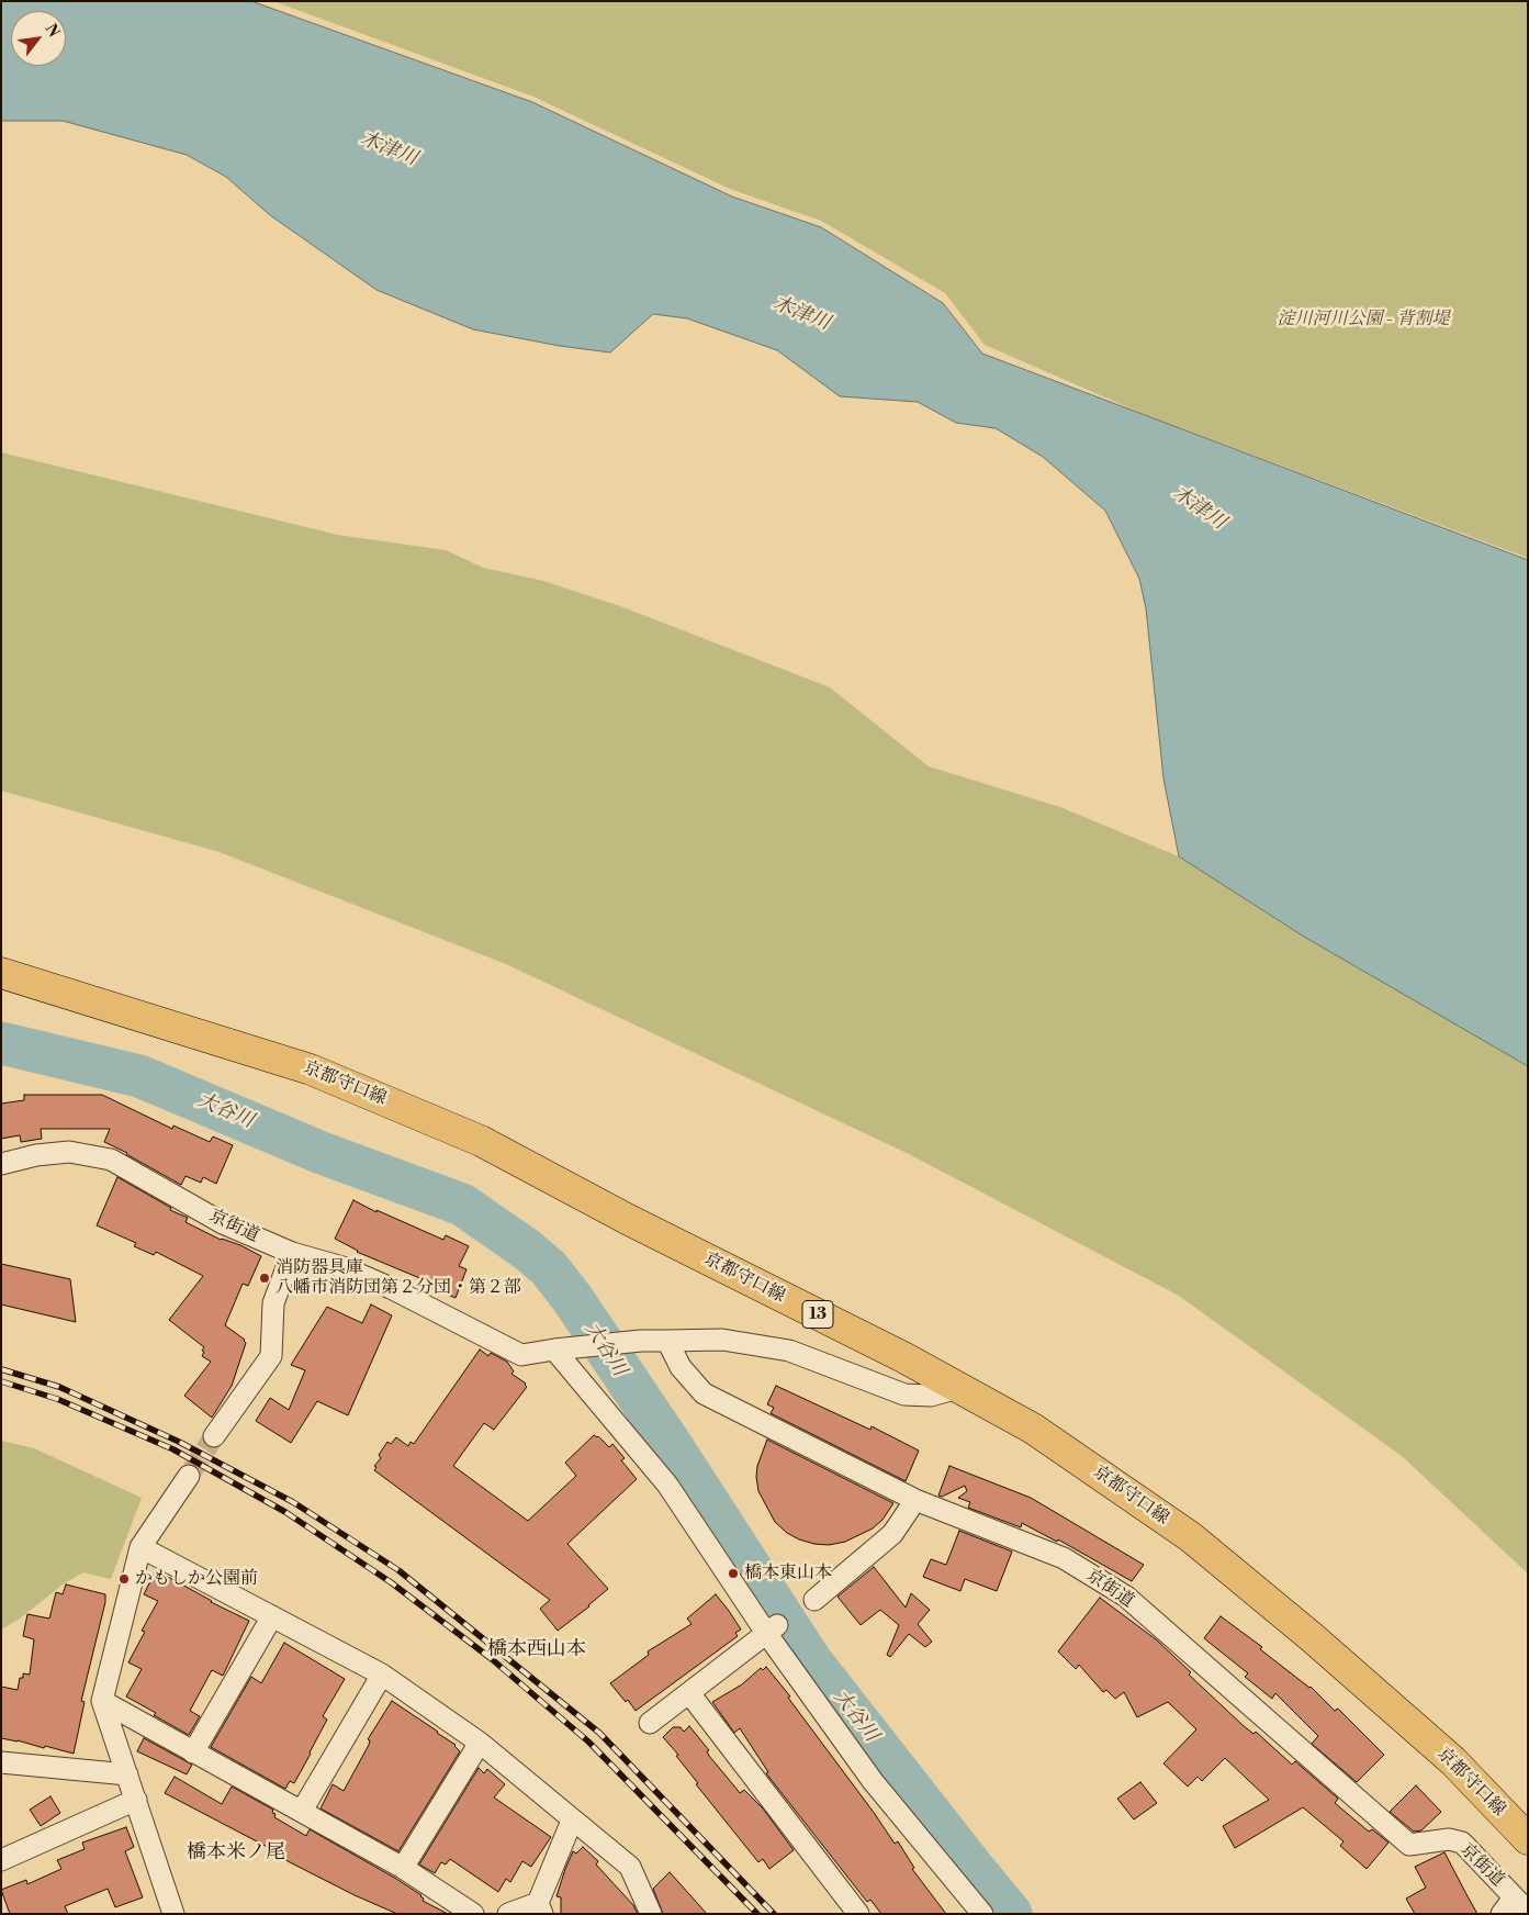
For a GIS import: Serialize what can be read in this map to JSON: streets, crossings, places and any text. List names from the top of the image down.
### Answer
{
  "streets": {
    "main road": ["京都守口線", "13"],
    "street": ["京街道"]
  },
  "districts": ["橋本西山本", "橋本米ノ尾"],
  "water": ["木津川", "大谷川"],
  "parks": ["淀川河川公園 - 背割堤"],
  "places": ["消防器具庫 八幡市消防団第２分団・第２部", "橋本東山本", "かもしか公園前"],
  "north": "top right"
}
